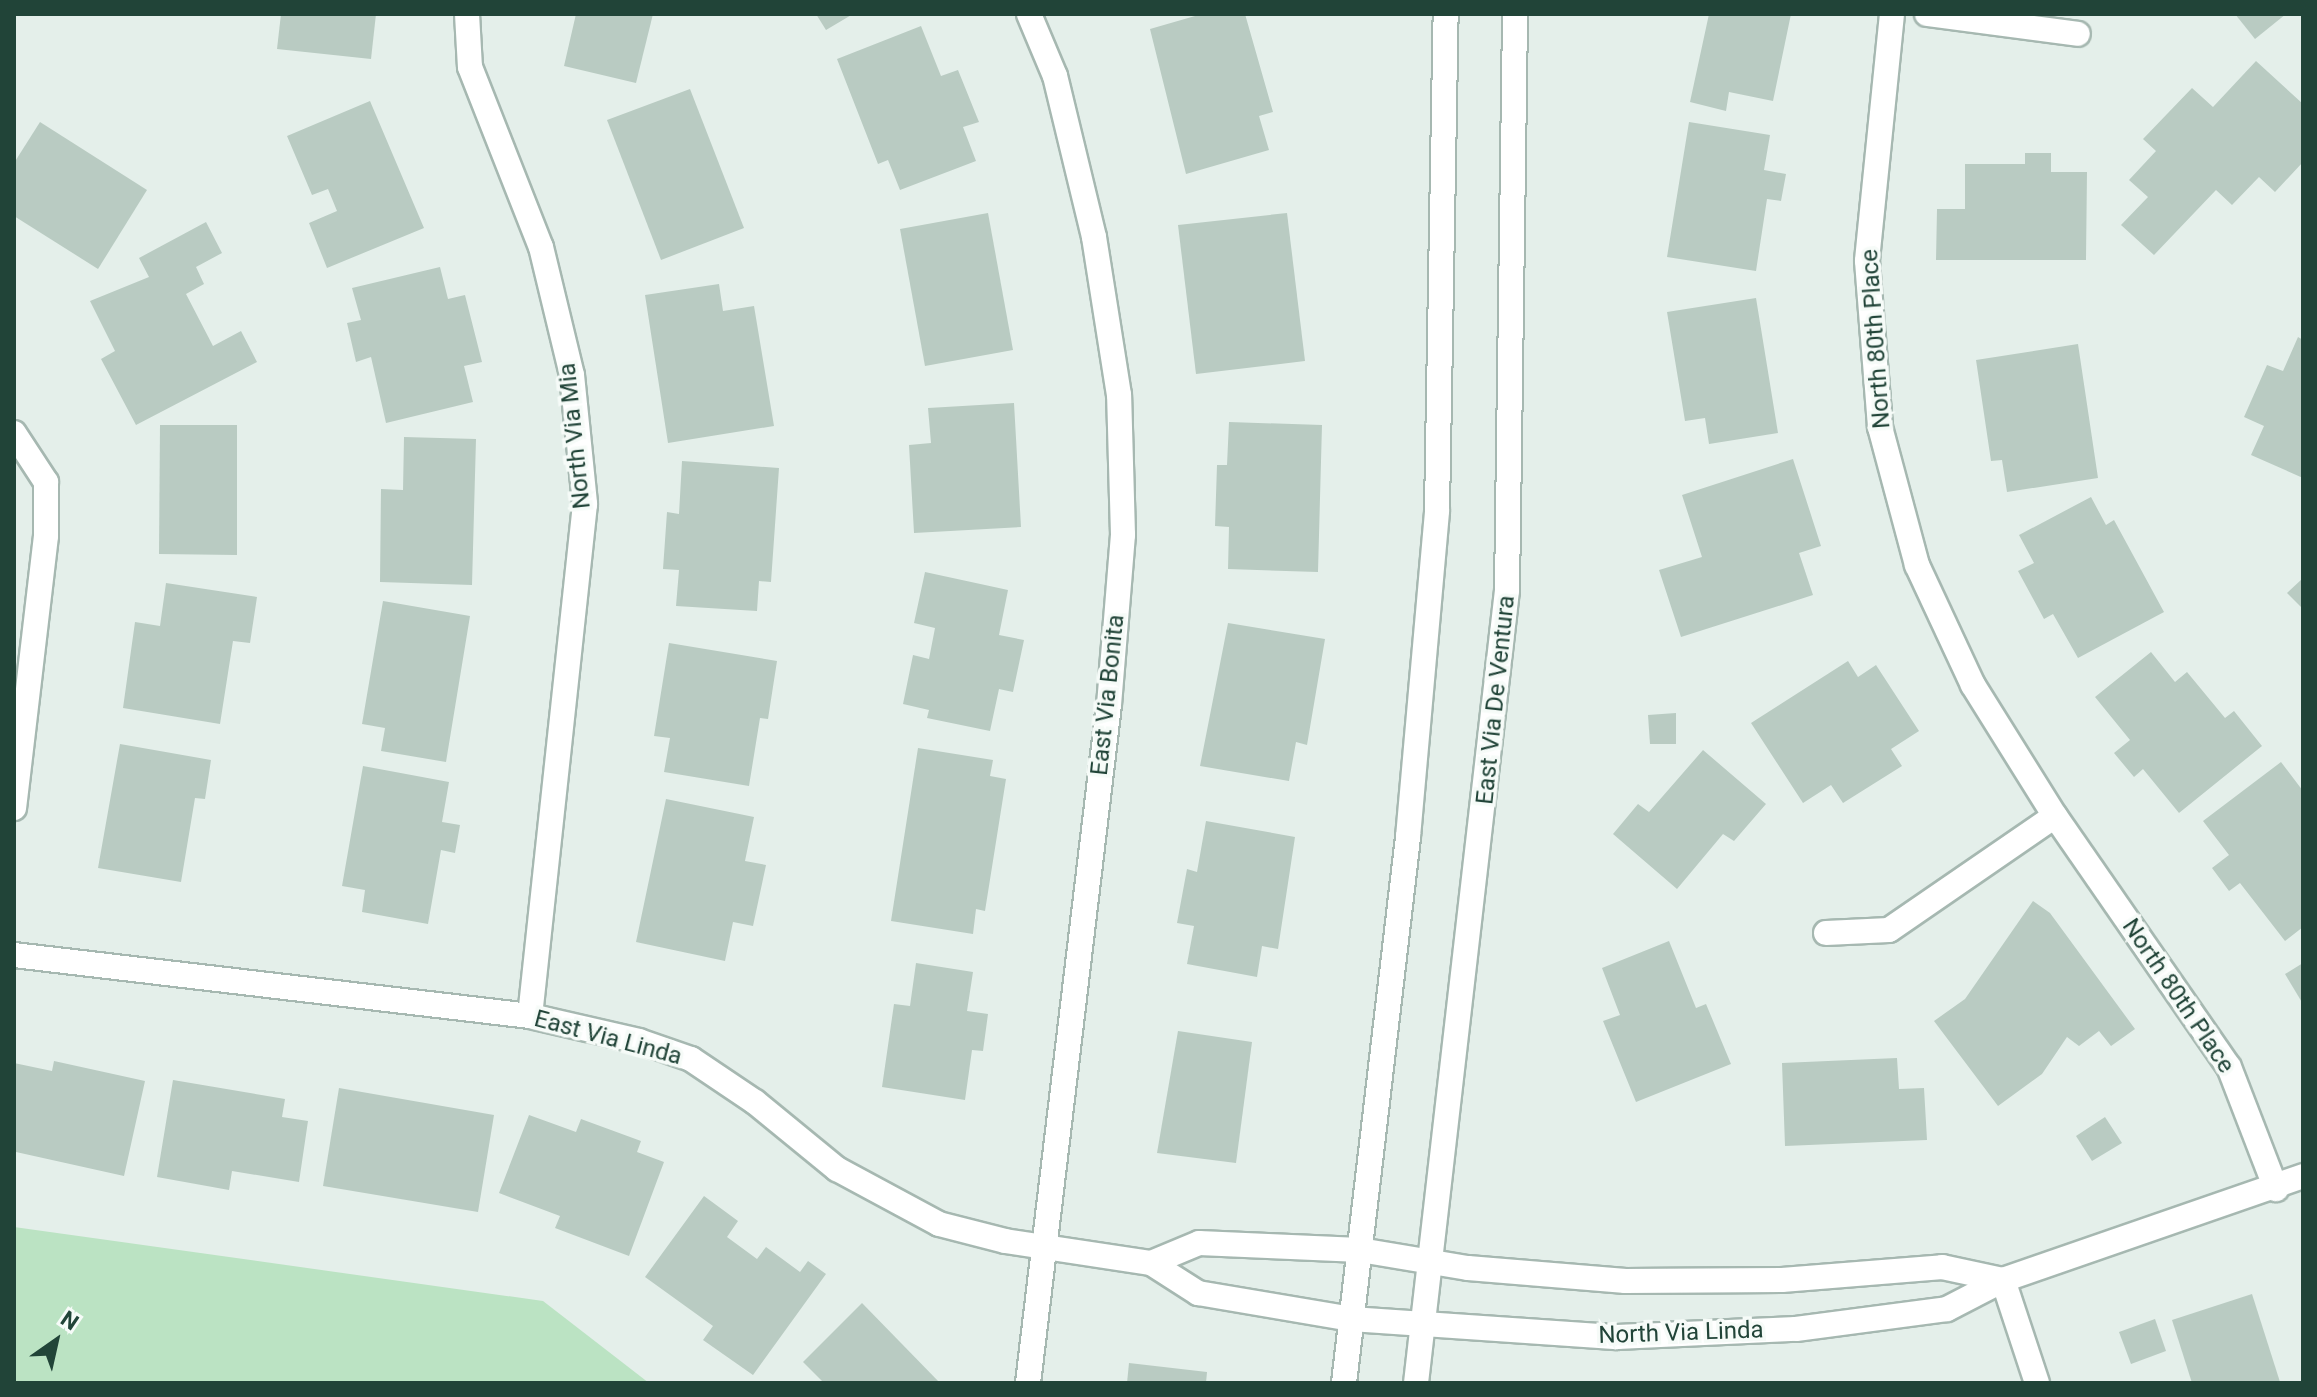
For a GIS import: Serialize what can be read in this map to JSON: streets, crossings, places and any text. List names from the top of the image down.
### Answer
{
  "streets": {
    "street": [
      "North 80th Place",
      "North Via Mia",
      "East Via Bonita",
      "East Via De Ventura",
      "East Via Linda",
      "North Via Linda"
    ]
  },
  "crossings": [
    ["North 80th Place", "North Via Linda"],
    ["North Via Mia", "East Via Linda"],
    ["East Via Bonita", "East Via Linda"],
    ["East Via De Ventura", "North Via Linda"],
    ["East Via Linda", "North Via Linda"]
  ],
  "north": "top right"
}
